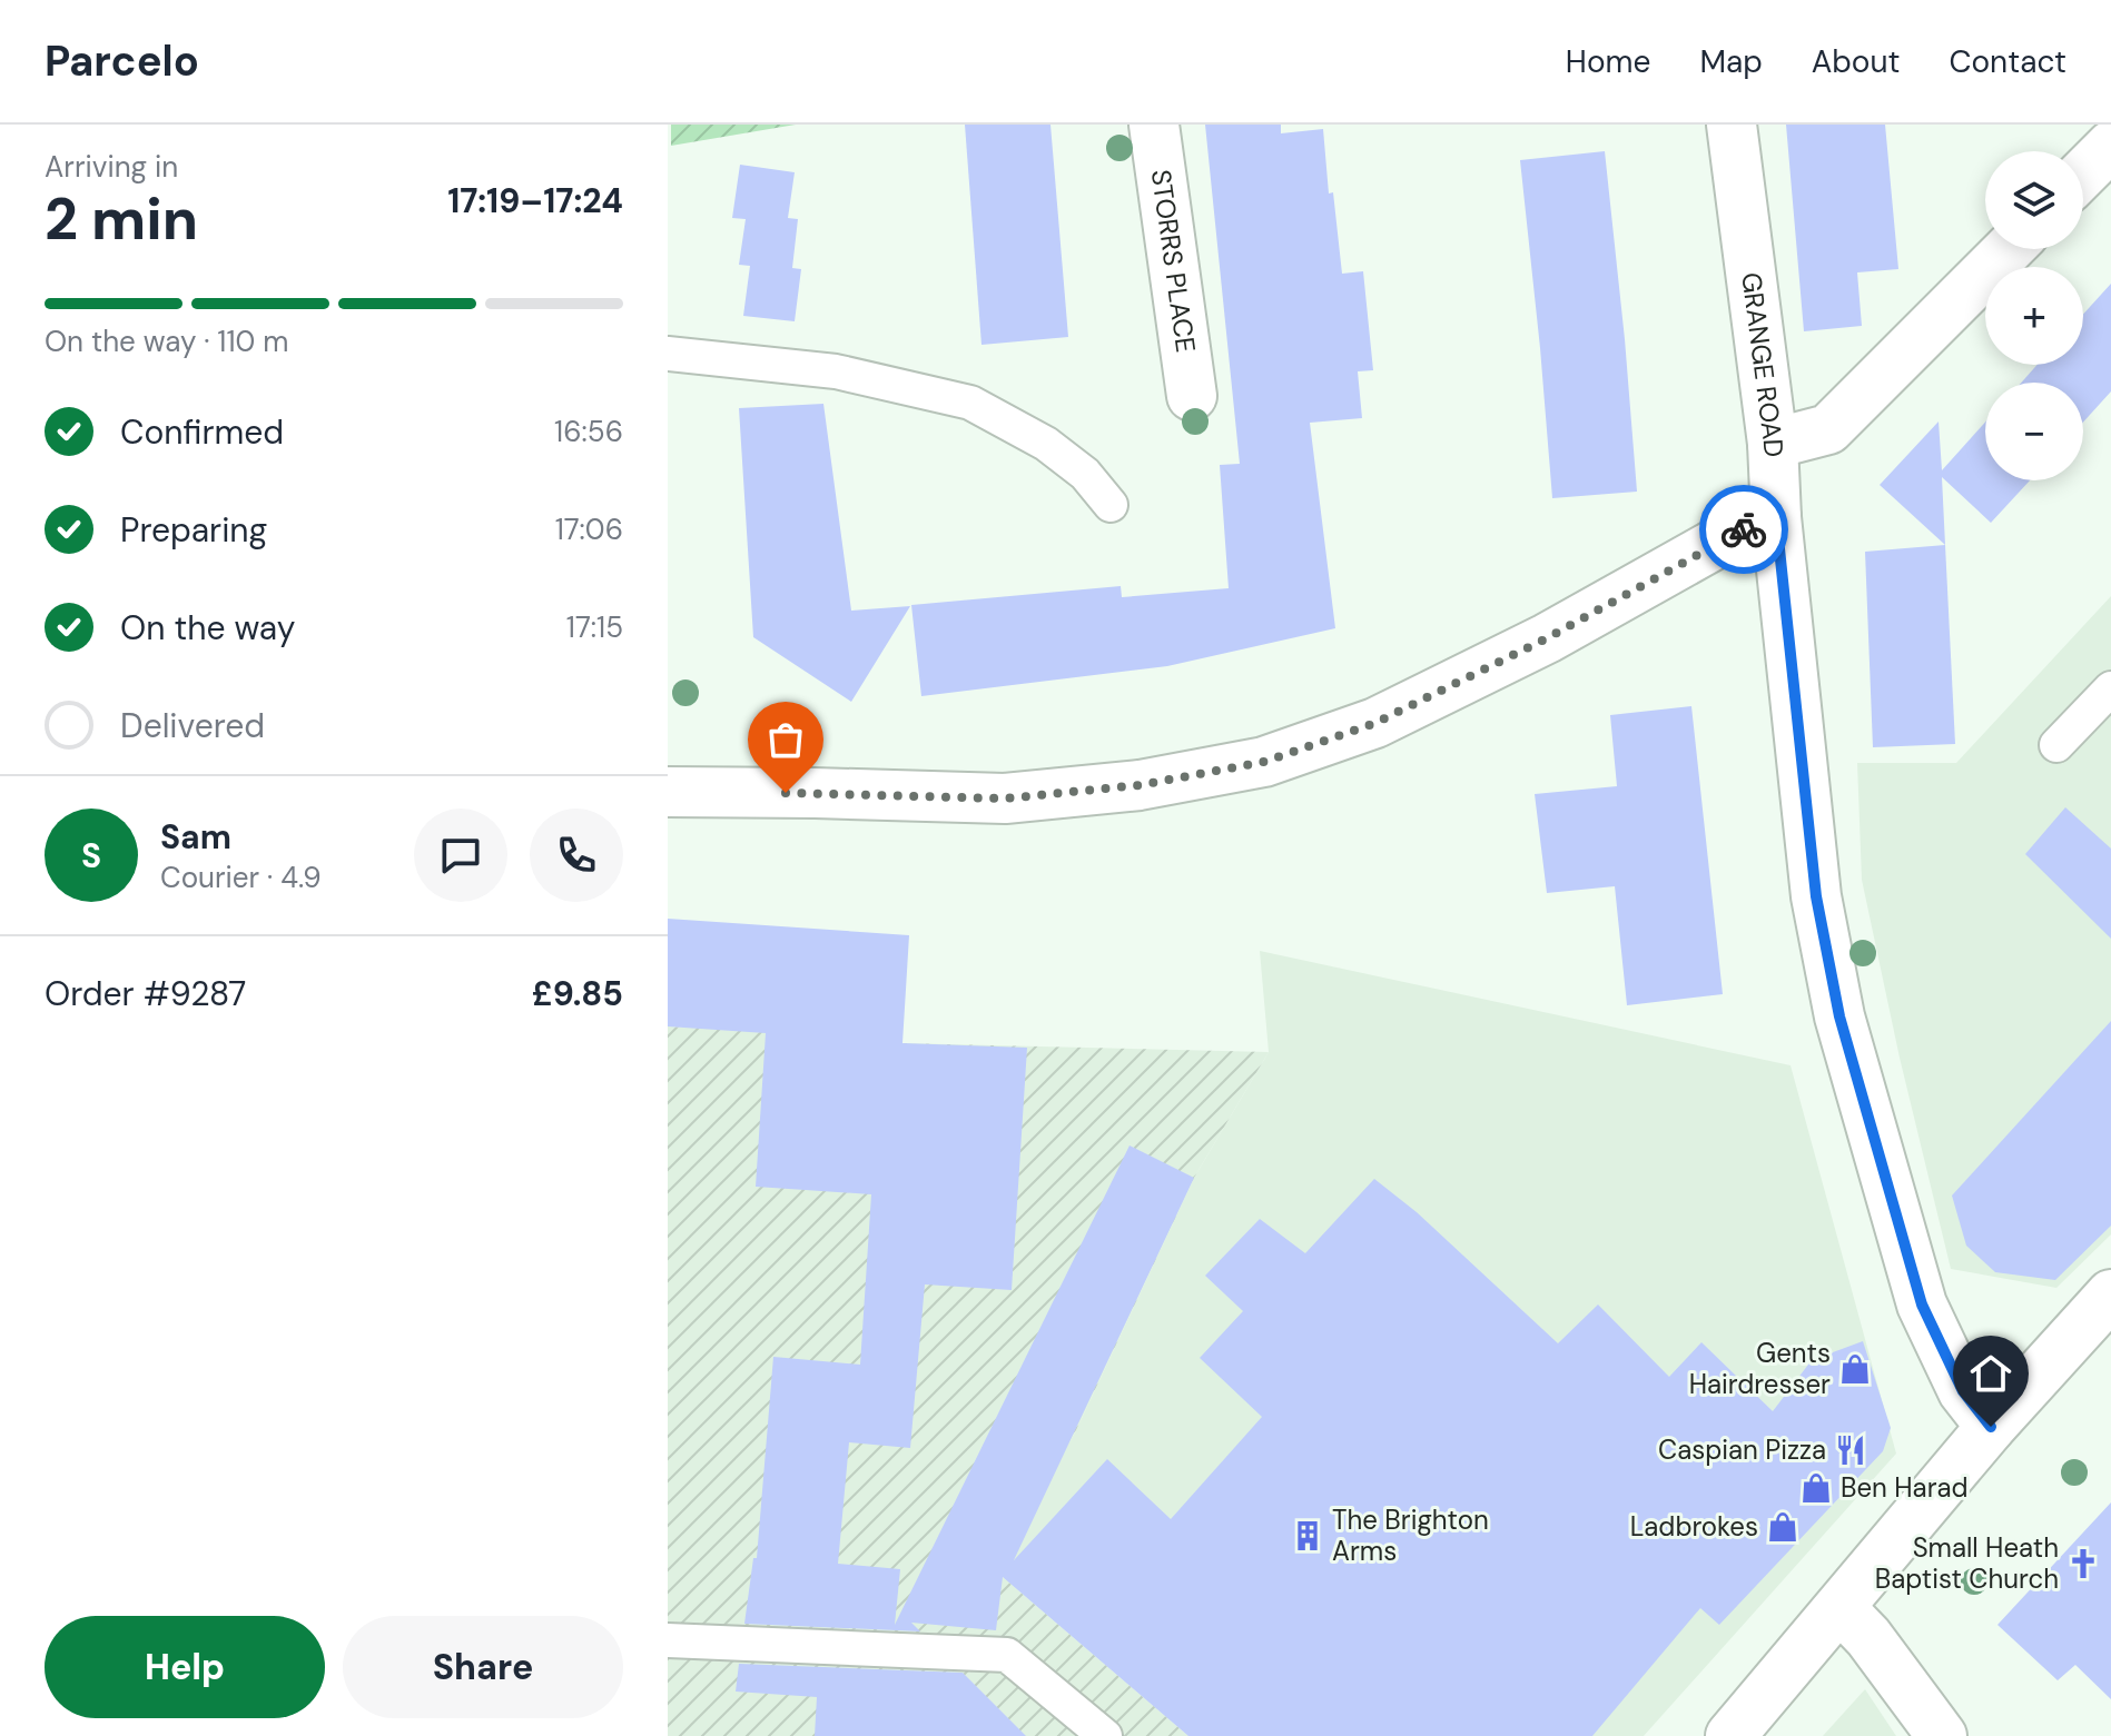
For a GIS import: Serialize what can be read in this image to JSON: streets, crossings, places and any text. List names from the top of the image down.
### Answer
{
  "streets": {
    "street": ["STORRS PLACE", "GRANGE ROAD"]
  },
  "places": {
    "shop": ["Gents Hairdresser", "Ben Harad", "Ladbrokes"],
    "restaurant": ["Caspian Pizza"],
    "building": ["The Brighton Arms"],
    "church": ["Small Heath Baptist Church"]
  },
  "page": {
    "header": "Parcelo",
    "nav": [
      "Home",
      "Map",
      "About",
      "Contact"
    ],
    "heading": ["2 min", "Arriving in", "17:19–17:24"],
    "panel": [
      "Sam",
      "Courier · 4.9",
      "Order #9287",
      "£9.85"
    ],
    "map_buttons": ["+", "−"],
    "bar": "On the way · 110 m",
    "list": [
      ["Confirmed", "16:56"],
      ["Preparing", "17:06"],
      ["On the way", "17:15"],
      "Delivered"
    ],
    "round": "S",
    "buttons": ["Help", "Share"]
  }
}
